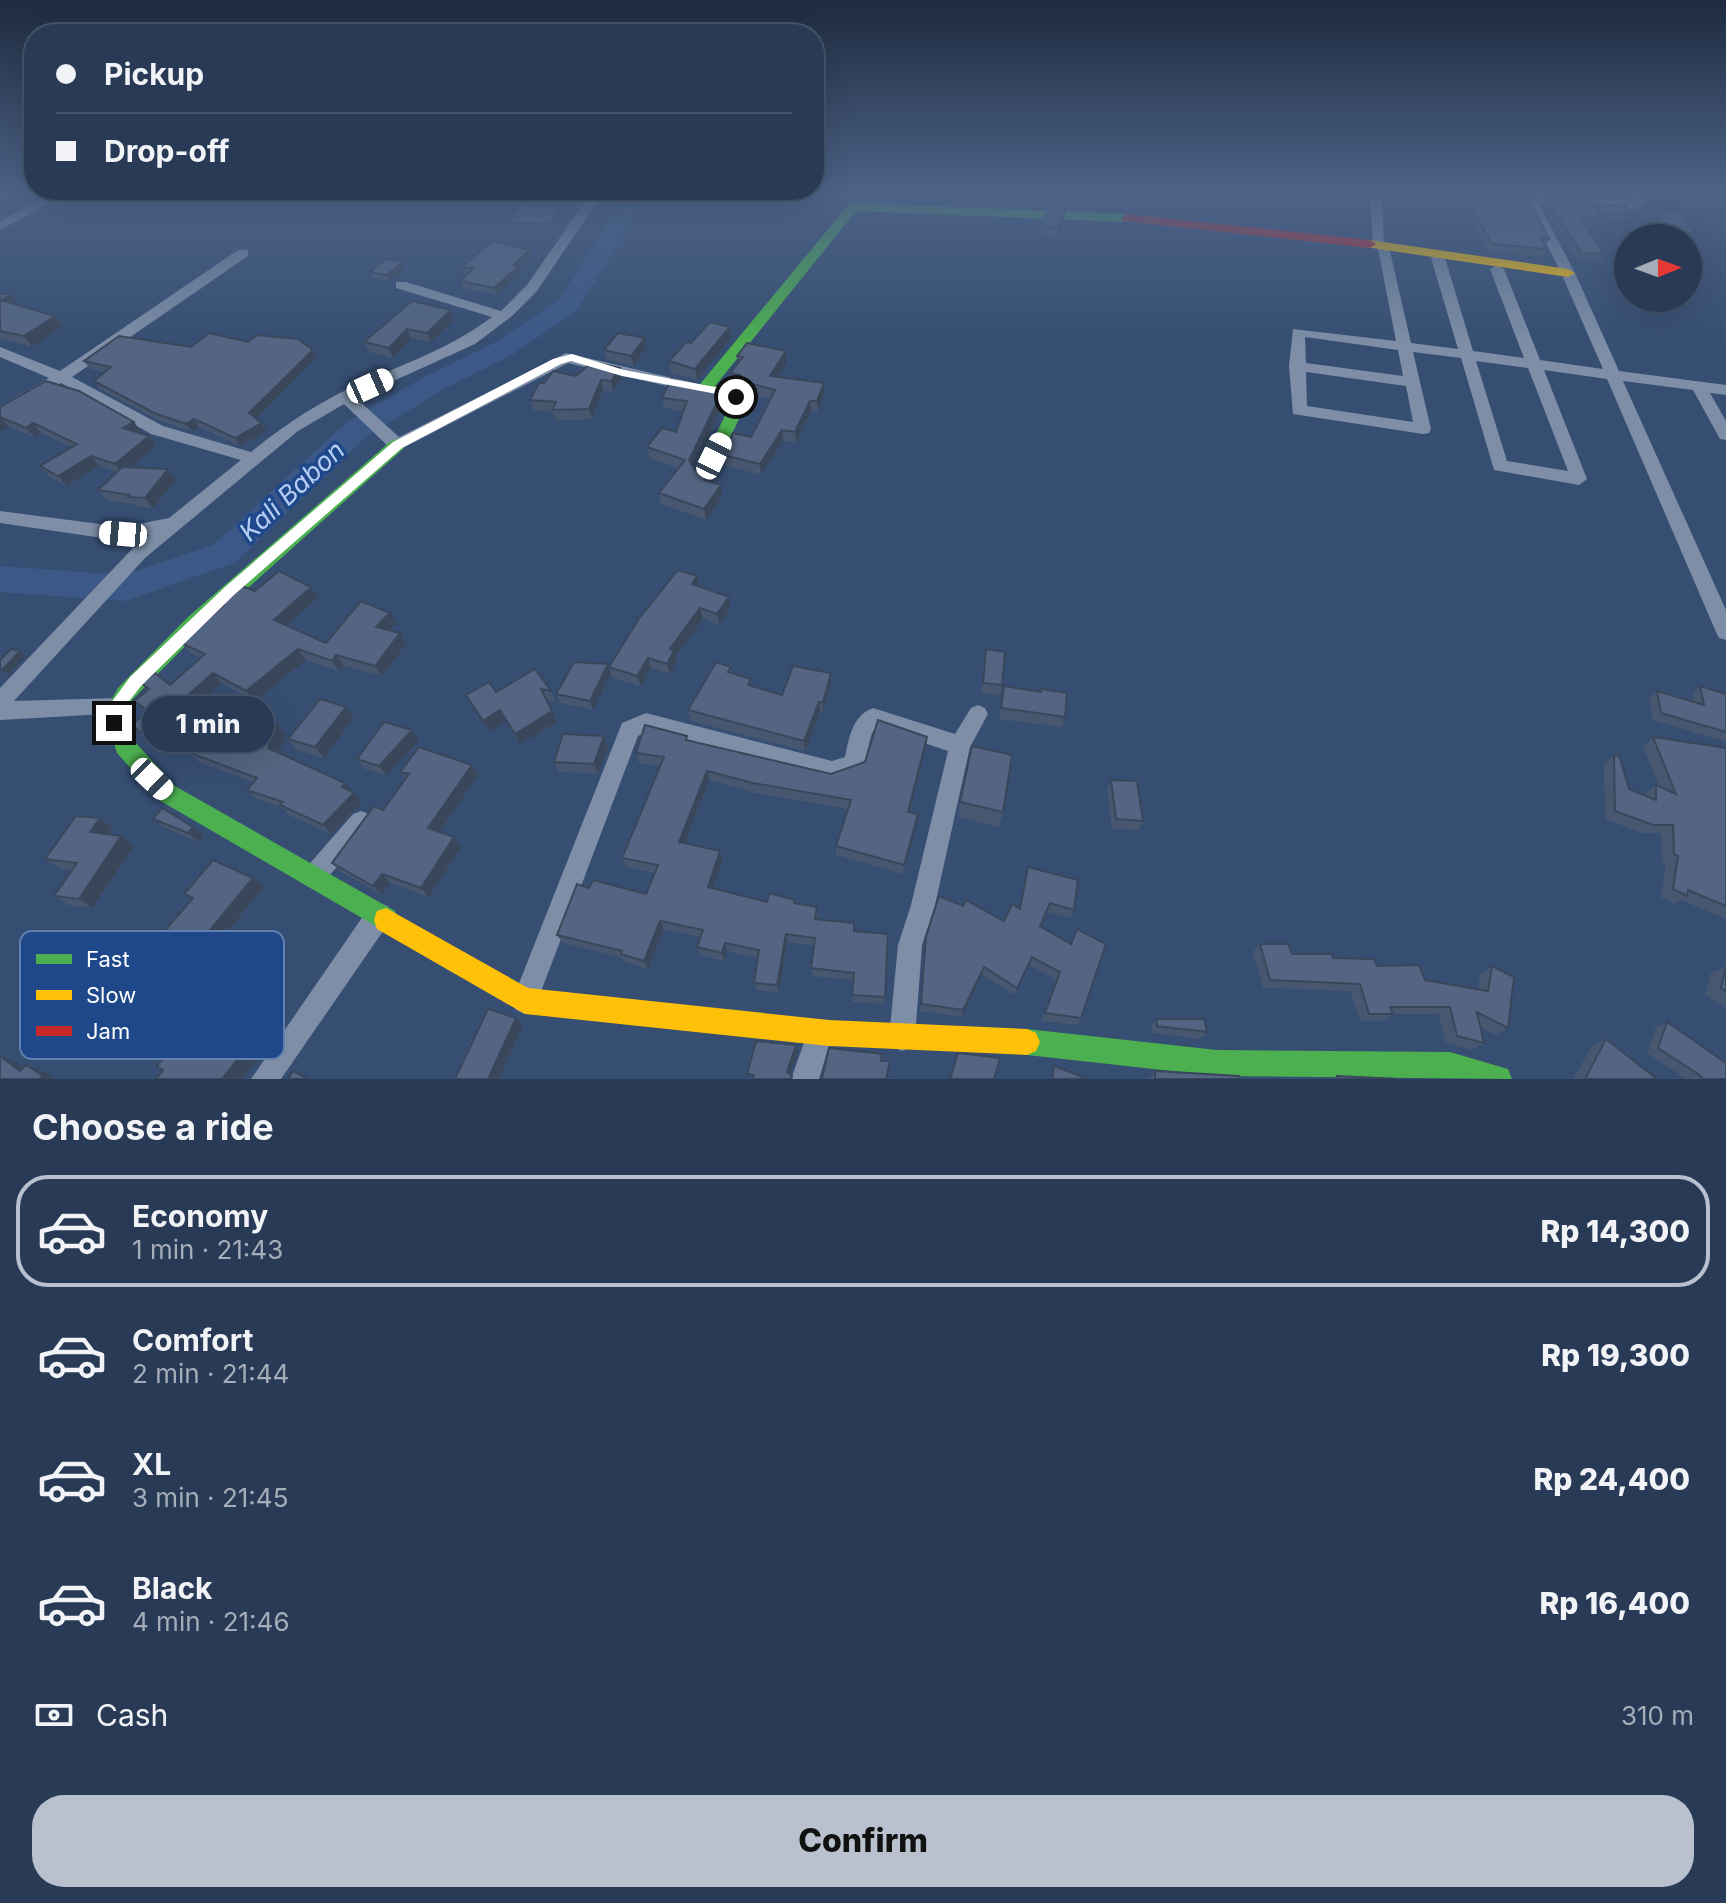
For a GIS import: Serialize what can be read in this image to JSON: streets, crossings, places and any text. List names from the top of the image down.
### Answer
{
  "water": ["Kali Babon"],
  "legend": ["Fast", "Slow", "Jam"],
  "north": "right",
  "page": {
    "banner": ["Pickup", "Drop-off"],
    "bubble": "1 min",
    "heading": "Choose a ride",
    "list": [
      {
        "name": "Economy",
        "note": "1 min · 21:43",
        "value": "Rp 14,300"
      },
      {
        "name": "Comfort",
        "note": "2 min · 21:44",
        "value": "Rp 19,300"
      },
      {
        "name": "XL",
        "note": "3 min · 21:45",
        "value": "Rp 24,400"
      },
      {
        "name": "Black",
        "note": "4 min · 21:46",
        "value": "Rp 16,400"
      }
    ],
    "pay": ["Cash", "310 m"],
    "buttons": "Confirm"
  }
}
